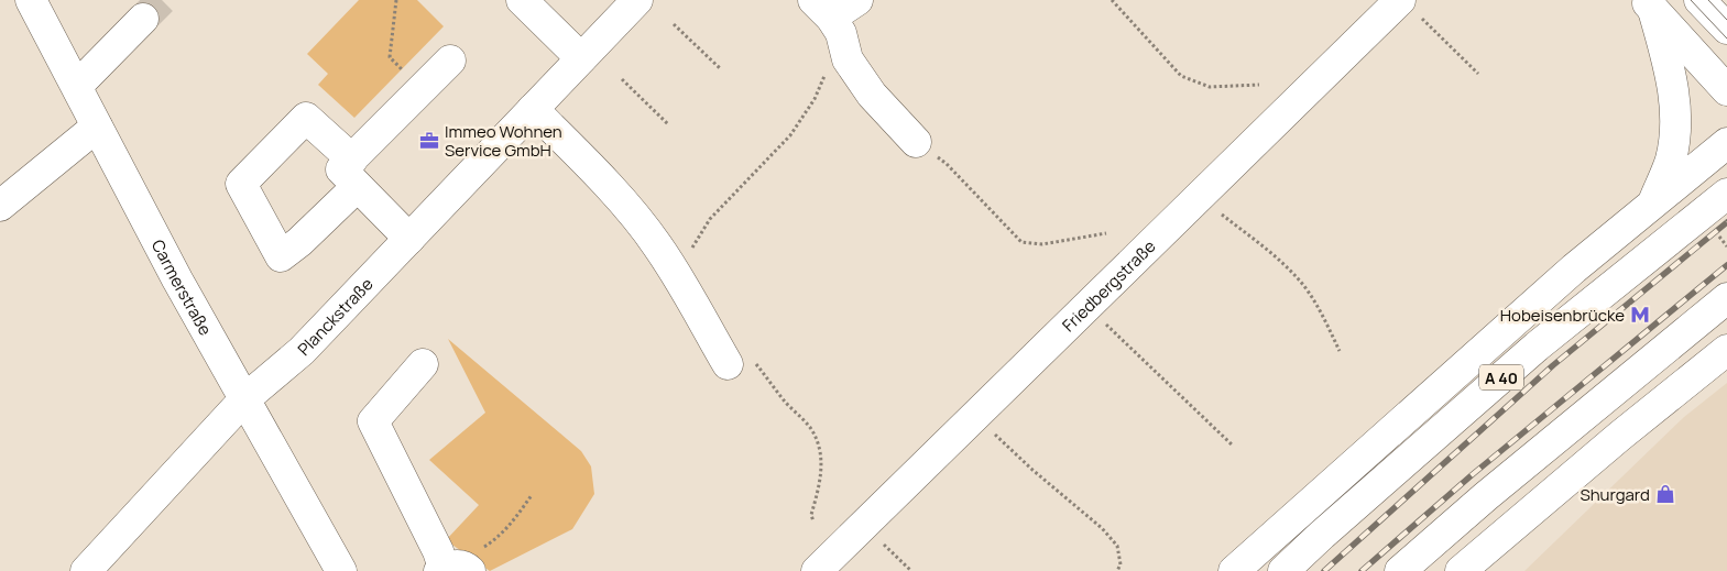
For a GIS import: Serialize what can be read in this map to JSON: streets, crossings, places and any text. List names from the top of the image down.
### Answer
{
  "streets": {
    "main road": [
      "Friedbergstraße",
      "Carmerstraße",
      "Planckstraße",
      "A 40"
    ]
  },
  "crossings": [
    ["Carmerstraße", "Planckstraße"]
  ],
  "places": {
    "office": ["Immeo Wohnen Service GmbH"],
    "metro station": ["Hobeisenbrücke"],
    "shop": ["Shurgard"]
  }
}
